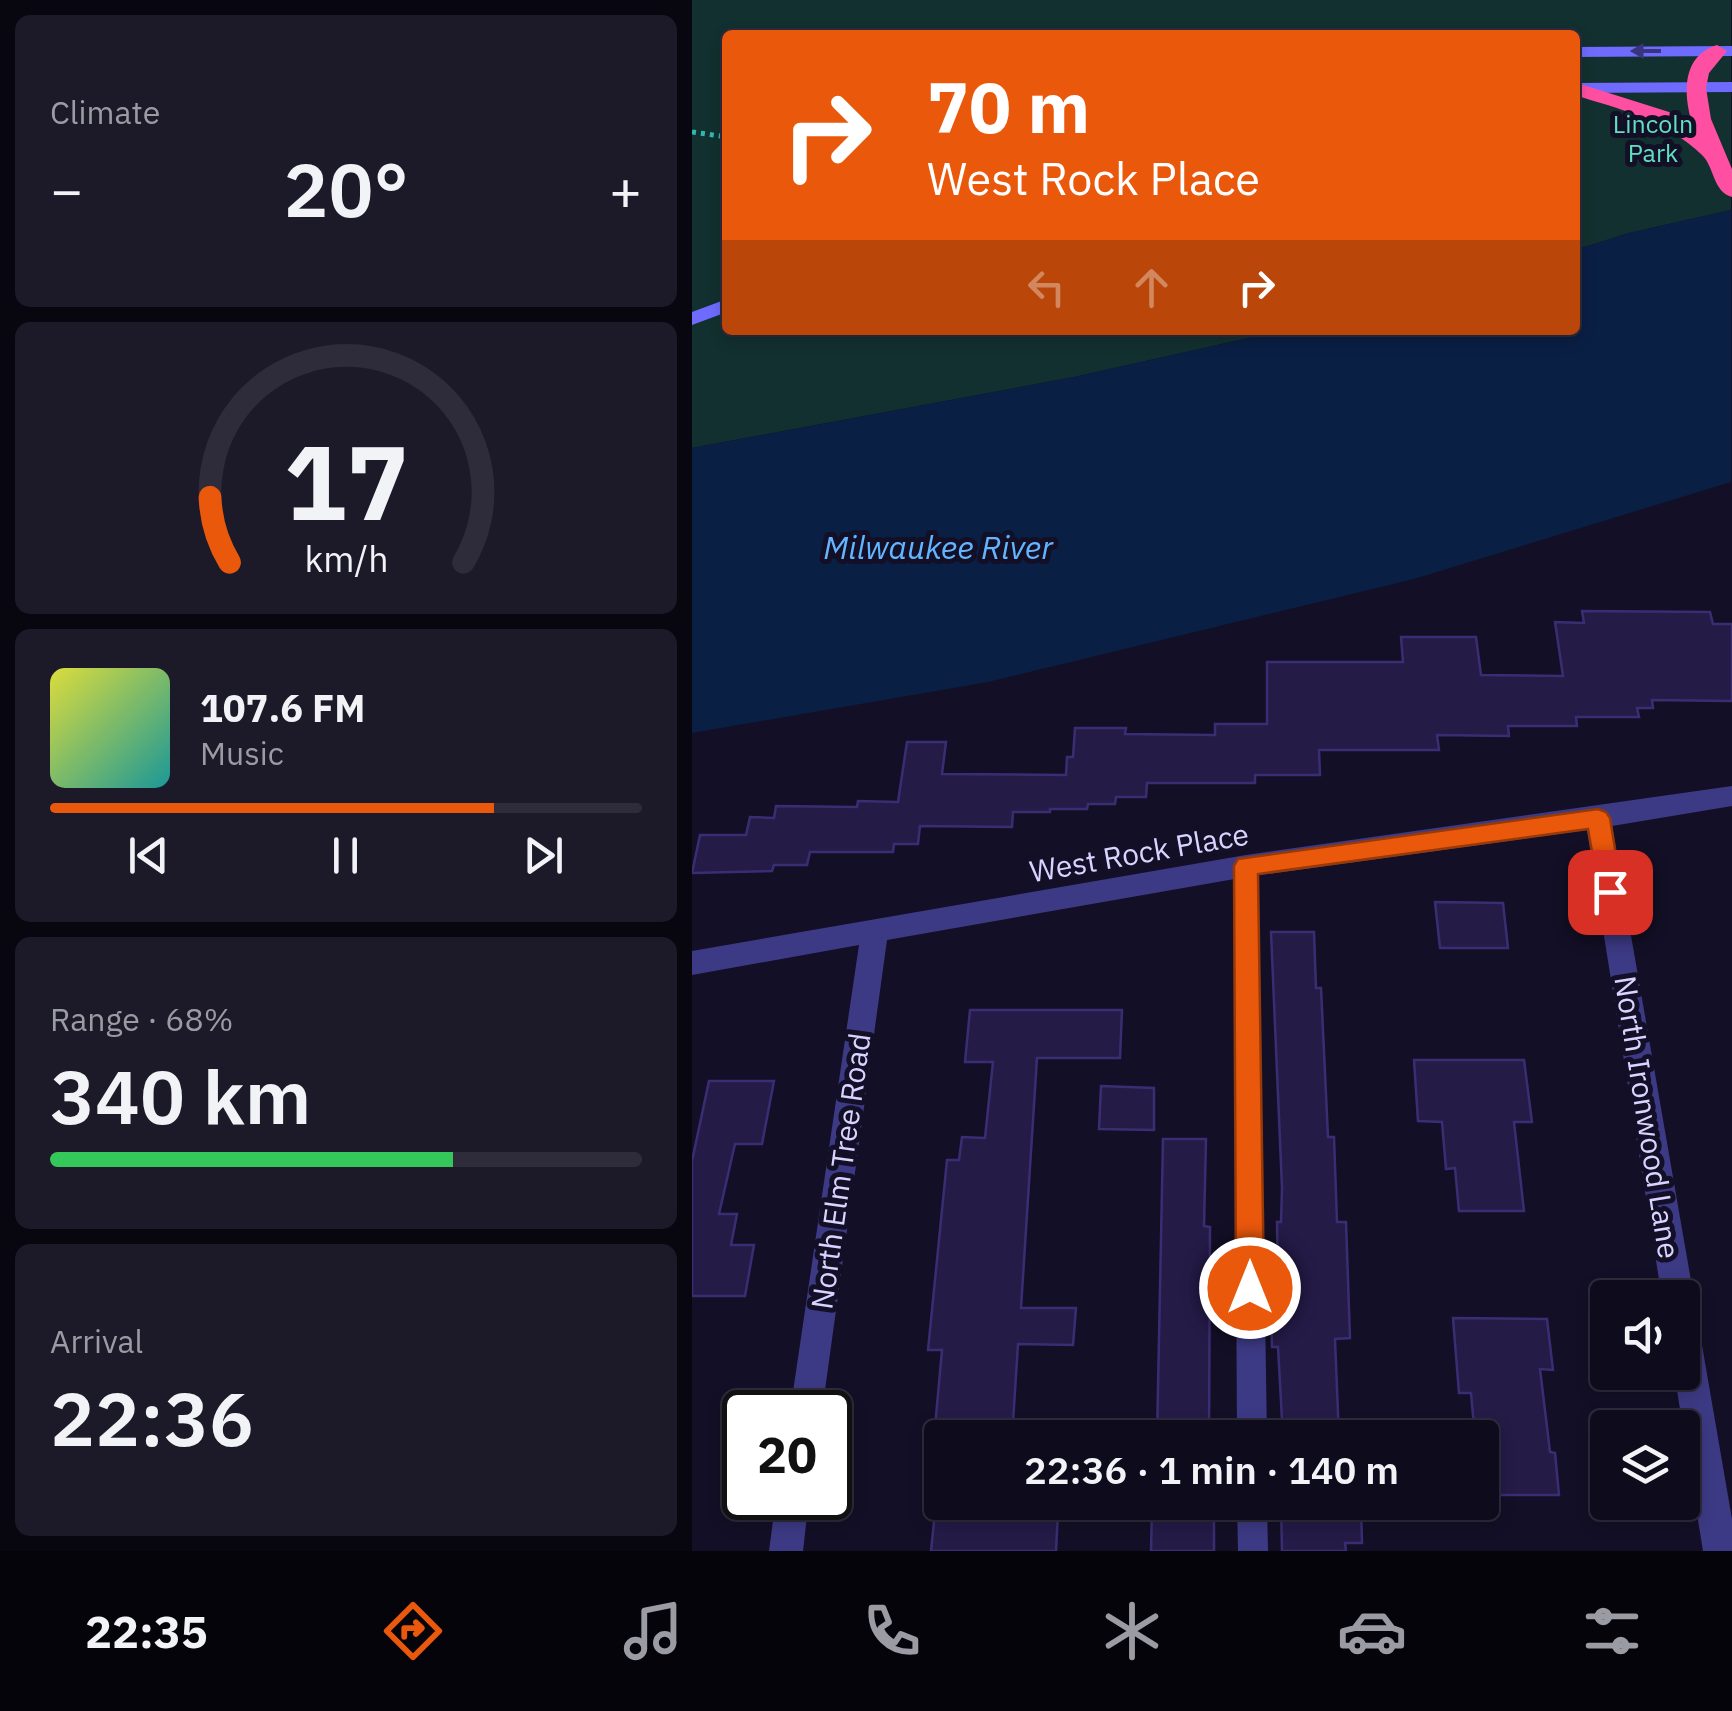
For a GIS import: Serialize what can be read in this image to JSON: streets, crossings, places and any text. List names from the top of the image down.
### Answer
{
  "streets": {
    "street": ["West Rock Place", "North Ironwood Lane", "North Elm Tree Road"]
  },
  "crossings": [
    ["West Rock Place", "North Ironwood Lane"],
    ["West Rock Place", "North Elm Tree Road"]
  ],
  "water": ["Milwaukee River"],
  "parks": ["Lincoln Park"],
  "page": {
    "tile": [
      "Climate",
      ["Range · 68%", "340 km"],
      ["Arrival", "22:36"]
    ],
    "turn": ["70 m", "West Rock Place"],
    "heat": ["−", "20°", "+"],
    "song": ["107.6 FM", "Music"],
    "limit": "20",
    "trip": "22:36 · 1 min · 140 m",
    "tabs": "22:35",
    "gauge": ["17", "km/h"]
  }
}
